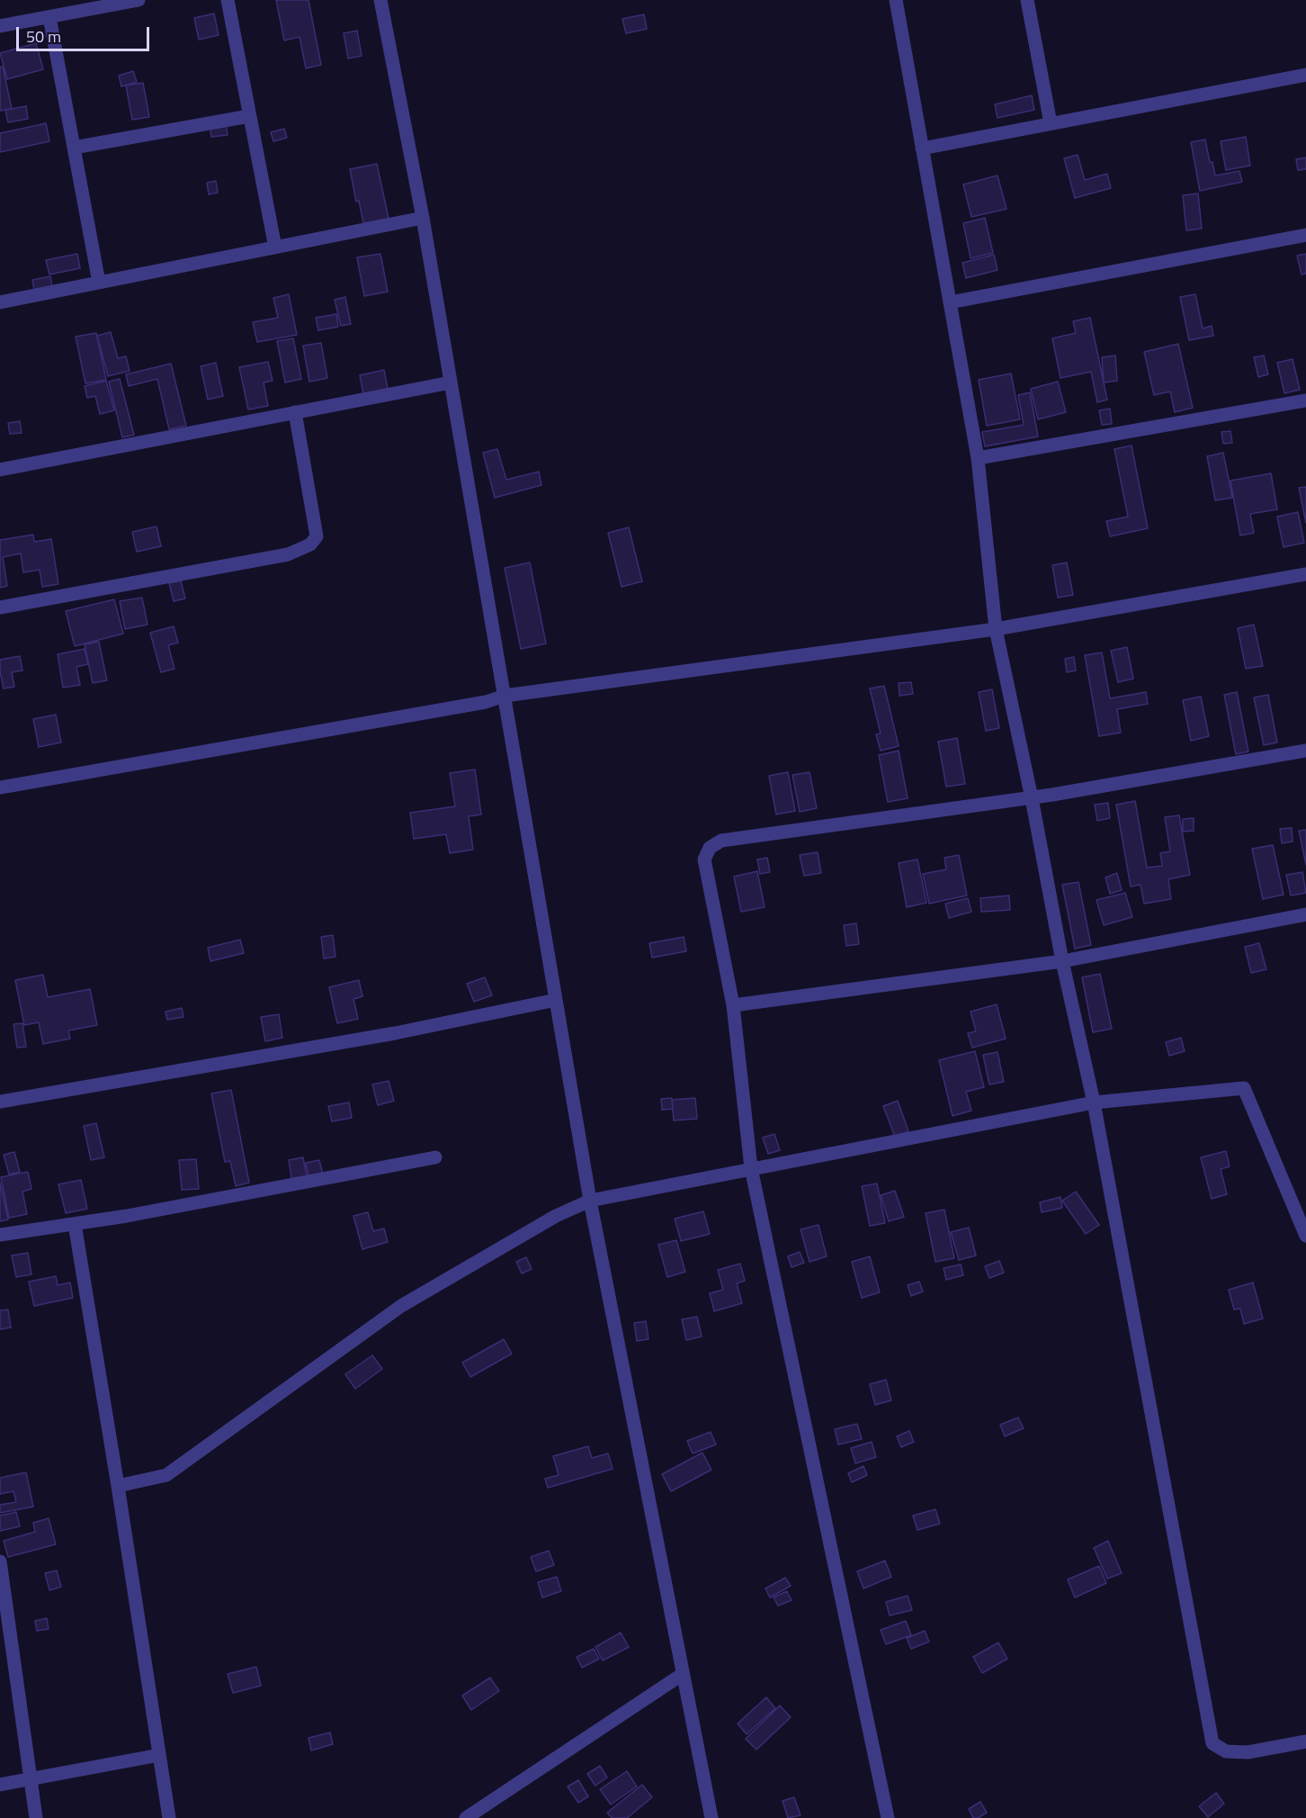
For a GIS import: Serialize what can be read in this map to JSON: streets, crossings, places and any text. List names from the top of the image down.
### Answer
{
  "scale_bar": "50 m"
}
